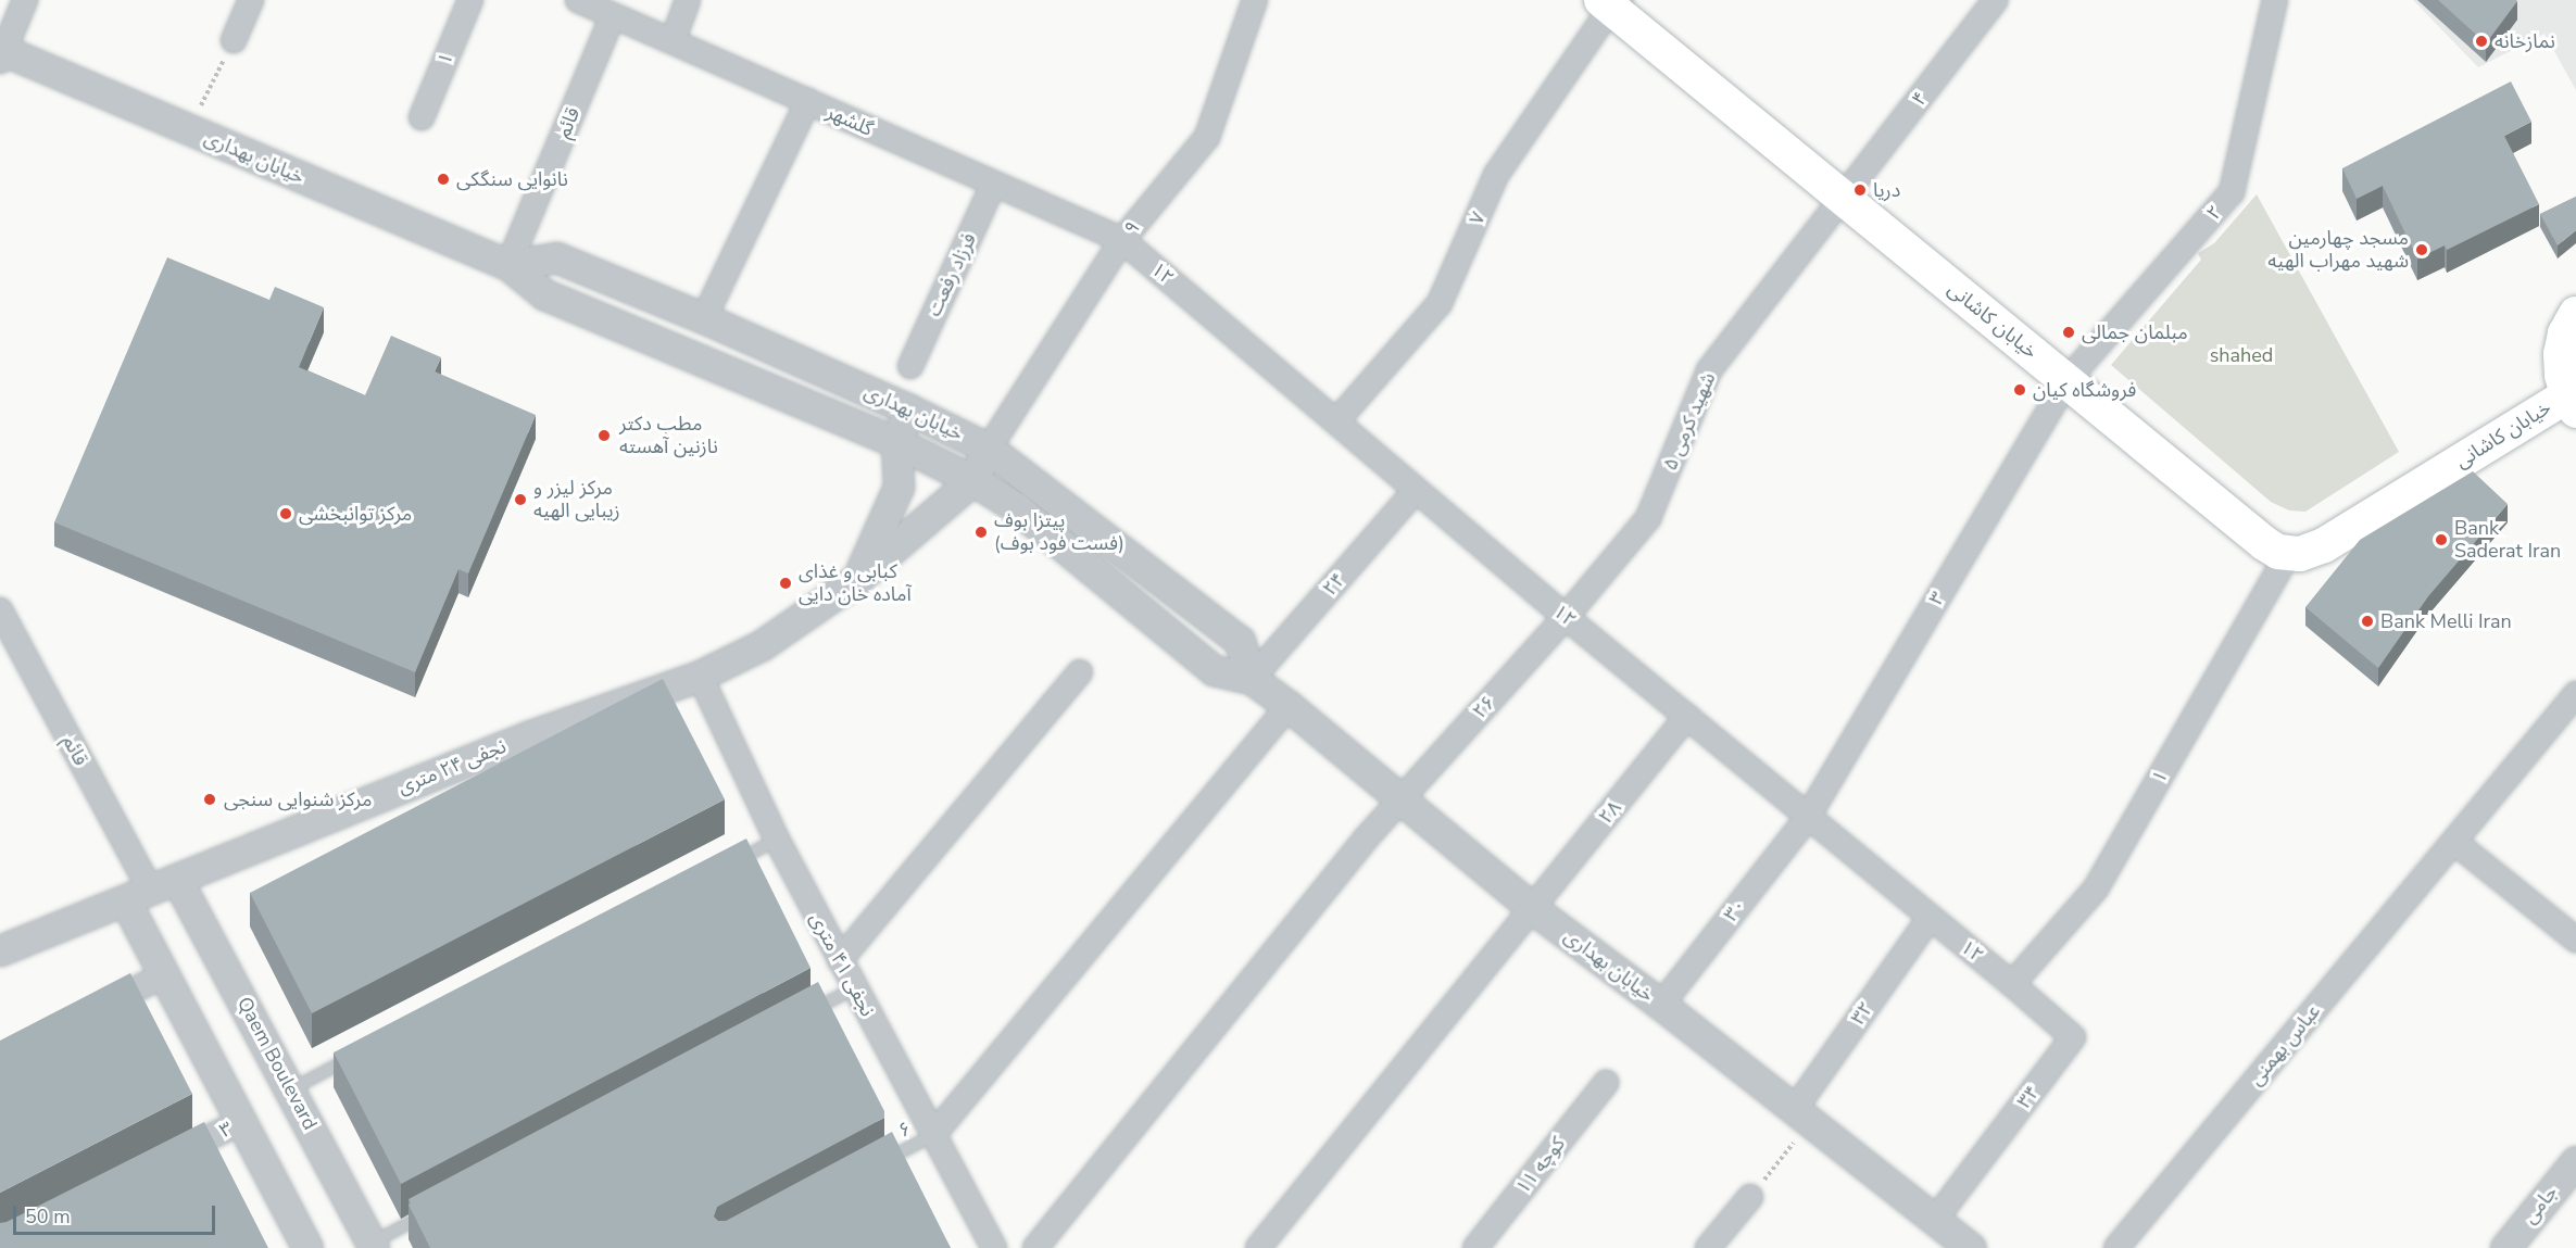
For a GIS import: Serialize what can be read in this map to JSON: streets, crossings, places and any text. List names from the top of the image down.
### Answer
{
  "streets": {
    "main road": ["خیابان کاشانی"],
    "street": [
      "۱",
      "۴",
      "گلشهر",
      "قائم",
      "خیابان بهداری",
      "۲",
      "۷",
      "۹",
      "۱۲",
      "فرزاد رفعت",
      "۵ شهید کرمی",
      "۲۴",
      "۳",
      "۲۶",
      "نجفی ۲۴ متری",
      "۲۸",
      "۳۰",
      "نجفی ۴۱ متری",
      "۳۲",
      "عباس بهمنی",
      "Qaem Boulevard",
      "۳۴",
      "کوچه ۱۱",
      "جامی"
    ],
    "lane": ["۶"]
  },
  "crossings": [
    ["۱", "۱۲"],
    ["۱", "خیابان کاشانی"],
    ["۱", "۳۴"],
    ["۴", "خیابان کاشانی"],
    ["۴", "۵ شهید کرمی"],
    ["گلشهر", "قائم"],
    ["گلشهر", "۹"],
    ["گلشهر", "۱۲"],
    ["گلشهر", "فرزاد رفعت"],
    ["قائم", "خیابان بهداری"],
    ["قائم", "نجفی ۲۴ متری"],
    ["قائم", "Qaem Boulevard"],
    ["خیابان بهداری", "۹"],
    ["خیابان بهداری", "۲۴"],
    ["خیابان بهداری", "۲۶"],
    ["خیابان بهداری", "نجفی ۲۴ متری"],
    ["خیابان بهداری", "۲۸"],
    ["خیابان بهداری", "۳۰"],
    ["خیابان بهداری", "۳۲"],
    ["خیابان بهداری", "۳۴"],
    ["۲", "خیابان کاشانی"],
    ["۲", "۳"],
    ["۷", "۱۲"],
    ["۷", "خیابان کاشانی"],
    ["۹", "۱۲"],
    ["۱۲", "۵ شهید کرمی"],
    ["۱۲", "۲۴"],
    ["۱۲", "۳"],
    ["۱۲", "۲۶"],
    ["۱۲", "۲۸"],
    ["۱۲", "۳۰"],
    ["۱۲", "۳۲"],
    ["۱۲", "۳۴"],
    ["خیابان کاشانی", "۵ شهید کرمی"],
    ["خیابان کاشانی", "۳"],
    ["۵ شهید کرمی", "۲۶"],
    ["۳", "۳۰"],
    ["نجفی ۲۴ متری", "نجفی ۴۱ متری"],
    ["نجفی ۲۴ متری", "Qaem Boulevard"],
    ["نجفی ۴۱ متری", "۶"]
  ],
  "parks": ["shahed"],
  "places": [
    "نمازخانه",
    "نانوایی سنگکی",
    "دریا",
    "مسجد چهارمین شهید مهراب الهیه",
    "مبلمان جمالی",
    "فروشگاه کیان",
    "مطب دکتر نازنین آهسته",
    "مرکز لیزر و زیبایی الهیه",
    "مرکز توانبخشی",
    "پیتزا بوف (فست فود بوف)",
    "Bank Saderat Iran",
    "کبابی و غذای آماده خان دایی",
    "Bank Melli Iran",
    "مرکز شنوایی سنجی"
  ],
  "scale_bar": "50 m"
}
